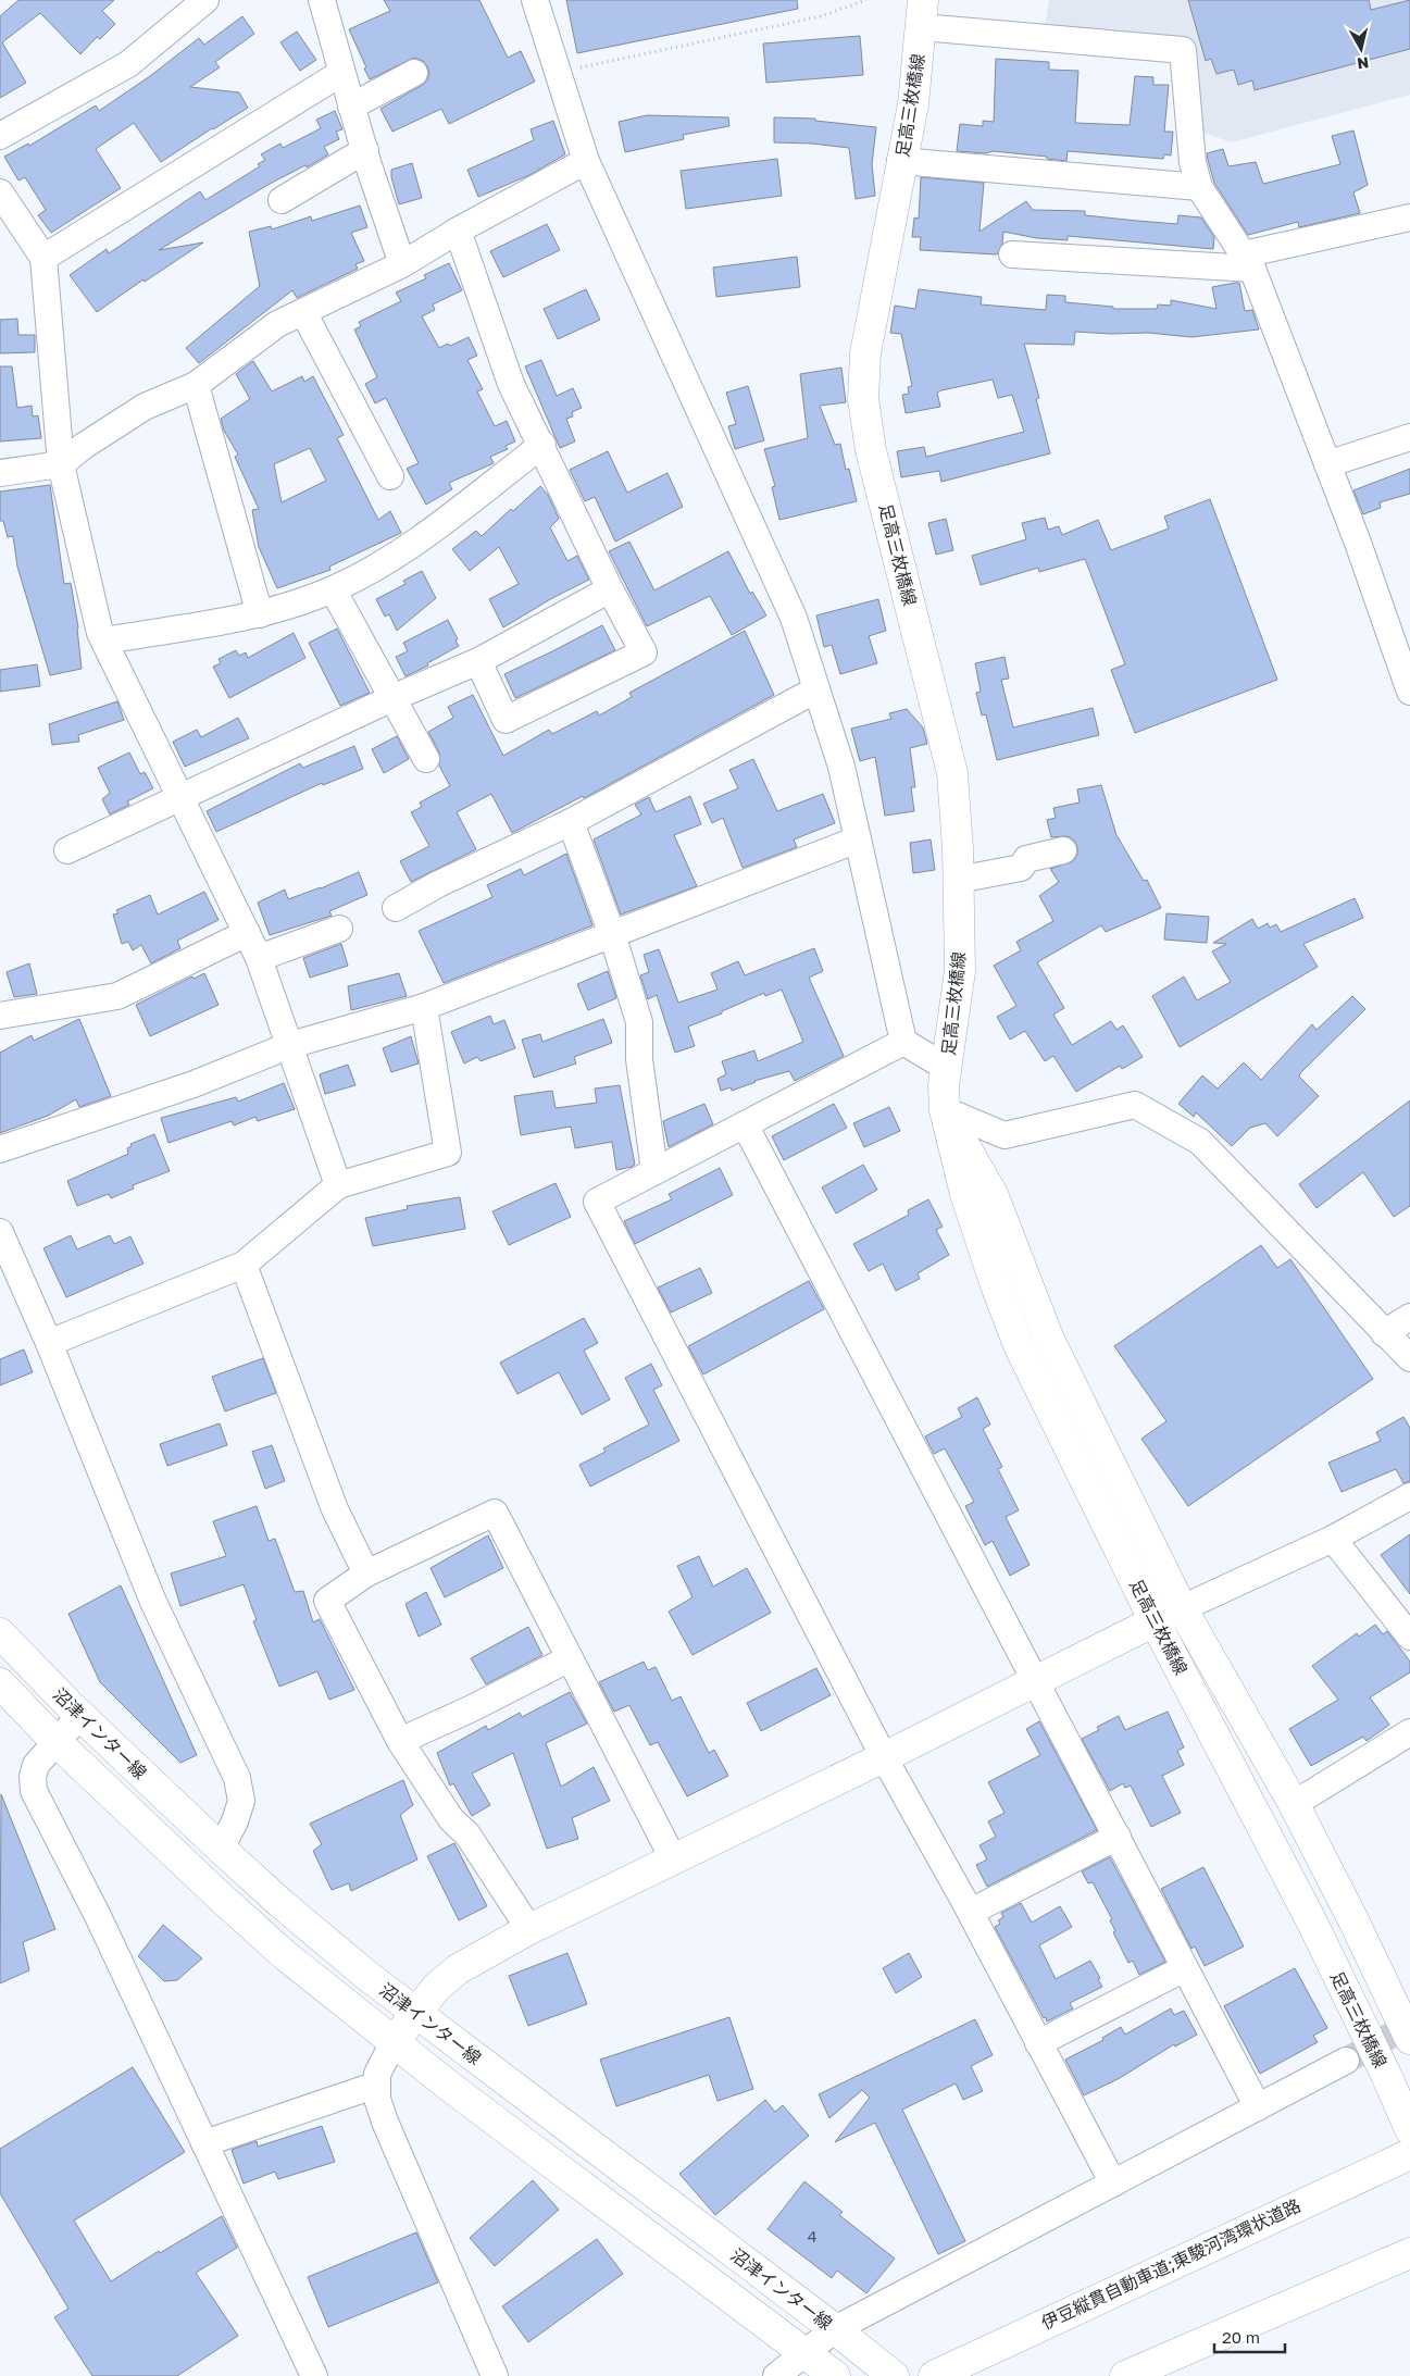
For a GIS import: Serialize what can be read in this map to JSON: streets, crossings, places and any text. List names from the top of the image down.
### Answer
{
  "streets": {
    "main road": ["足高三枚橋線", "沼津インター線", "伊豆縦貫自動車道;東駿河湾環状道路"]
  },
  "house_numbers": ["4"],
  "scale_bar": "20 m",
  "north": "bottom"
}
